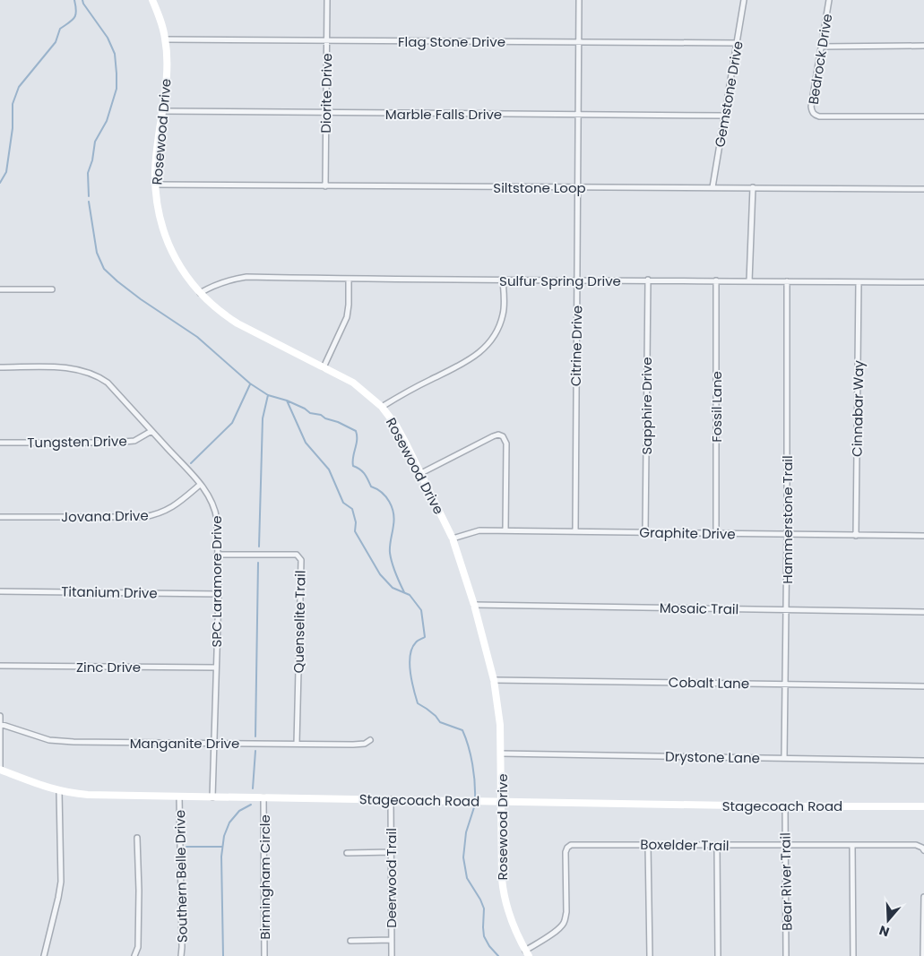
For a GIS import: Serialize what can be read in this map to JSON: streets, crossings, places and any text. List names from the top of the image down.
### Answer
{
  "streets": {
    "street": [
      "Flag Stone Drive",
      "Bedrock Drive",
      "Diorite Drive",
      "Gemstone Drive",
      "Marble Falls Drive",
      "Rosewood Drive",
      "Siltstone Loop",
      "Sulfur Spring Drive",
      "Citrine Drive",
      "Sapphire Drive",
      "Fossil Lane",
      "Cinnabar Way",
      "Tungsten Drive",
      "Jovana Drive",
      "Hammerstone Trail",
      "Graphite Drive",
      "SPC Laramore Drive",
      "Titanium Drive",
      "Mosaic Trail",
      "Quenselite Trail",
      "Zinc Drive",
      "Cobalt Lane",
      "Manganite Drive",
      "Drystone Lane",
      "Stagecoach Road",
      "Boxelder Trail",
      "Southern Belle Drive",
      "Birmingham Circle",
      "Deerwood Trail",
      "Bear River Trail"
    ]
  },
  "crossings": [
    ["Flag Stone Drive", "Diorite Drive"],
    ["Flag Stone Drive", "Gemstone Drive"],
    ["Flag Stone Drive", "Rosewood Drive"],
    ["Flag Stone Drive", "Citrine Drive"],
    ["Diorite Drive", "Marble Falls Drive"],
    ["Diorite Drive", "Siltstone Loop"],
    ["Gemstone Drive", "Marble Falls Drive"],
    ["Gemstone Drive", "Siltstone Loop"],
    ["Marble Falls Drive", "Rosewood Drive"],
    ["Marble Falls Drive", "Citrine Drive"],
    ["Rosewood Drive", "Siltstone Loop"],
    ["Rosewood Drive", "Sulfur Spring Drive"],
    ["Rosewood Drive", "Graphite Drive"],
    ["Rosewood Drive", "Mosaic Trail"],
    ["Rosewood Drive", "Cobalt Lane"],
    ["Rosewood Drive", "Drystone Lane"],
    ["Rosewood Drive", "Stagecoach Road"],
    ["Rosewood Drive", "Boxelder Trail"],
    ["Siltstone Loop", "Citrine Drive"],
    ["Sulfur Spring Drive", "Citrine Drive"],
    ["Sulfur Spring Drive", "Sapphire Drive"],
    ["Sulfur Spring Drive", "Fossil Lane"],
    ["Sulfur Spring Drive", "Cinnabar Way"],
    ["Sulfur Spring Drive", "Hammerstone Trail"],
    ["Citrine Drive", "Graphite Drive"],
    ["Sapphire Drive", "Graphite Drive"],
    ["Fossil Lane", "Graphite Drive"],
    ["Cinnabar Way", "Graphite Drive"],
    ["Tungsten Drive", "SPC Laramore Drive"],
    ["Jovana Drive", "SPC Laramore Drive"],
    ["Hammerstone Trail", "Graphite Drive"],
    ["Hammerstone Trail", "Mosaic Trail"],
    ["Hammerstone Trail", "Cobalt Lane"],
    ["Hammerstone Trail", "Drystone Lane"],
    ["SPC Laramore Drive", "Titanium Drive"],
    ["SPC Laramore Drive", "Quenselite Trail"],
    ["SPC Laramore Drive", "Zinc Drive"],
    ["SPC Laramore Drive", "Manganite Drive"],
    ["SPC Laramore Drive", "Stagecoach Road"],
    ["Quenselite Trail", "Manganite Drive"],
    ["Stagecoach Road", "Southern Belle Drive"],
    ["Stagecoach Road", "Birmingham Circle"],
    ["Stagecoach Road", "Deerwood Trail"],
    ["Stagecoach Road", "Bear River Trail"],
    ["Boxelder Trail", "Bear River Trail"]
  ],
  "north": "bottom"
}
